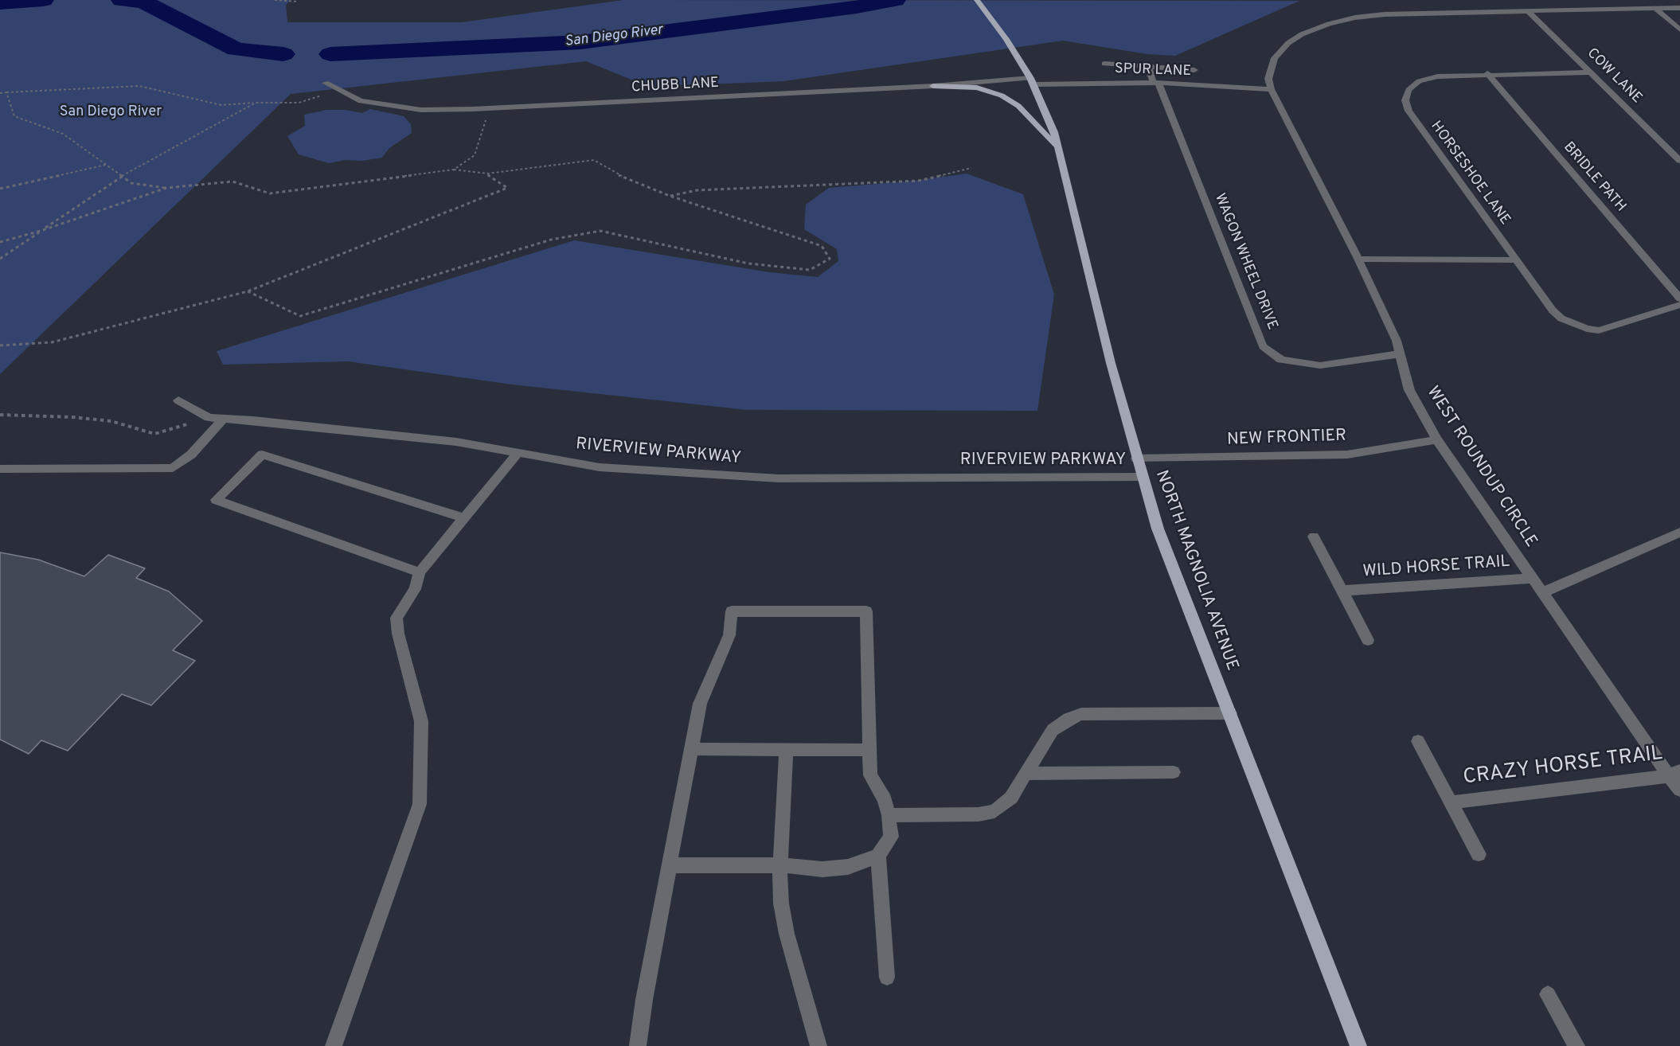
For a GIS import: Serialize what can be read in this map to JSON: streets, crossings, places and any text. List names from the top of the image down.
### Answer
{
  "streets": {
    "main road": ["NORTH MAGNOLIA AVENUE"],
    "street": [
      "SPUR LANE",
      "COW LANE",
      "CHUBB LANE",
      "HORSESHOE LANE",
      "BRIDLE PATH",
      "WAGON WHEEL DRIVE",
      "NEW FRONTIER",
      "RIVERVIEW PARKWAY",
      "WEST ROUNDUP CIRCLE",
      "WILD HORSE TRAIL",
      "CRAZY HORSE TRAIL"
    ]
  },
  "crossings": [
    ["SPUR LANE", "CHUBB LANE"],
    ["SPUR LANE", "WAGON WHEEL DRIVE"],
    ["SPUR LANE", "WEST ROUNDUP CIRCLE"],
    ["SPUR LANE", "NORTH MAGNOLIA AVENUE"],
    ["COW LANE", "HORSESHOE LANE"],
    ["CHUBB LANE", "NORTH MAGNOLIA AVENUE"],
    ["HORSESHOE LANE", "BRIDLE PATH"],
    ["WAGON WHEEL DRIVE", "WEST ROUNDUP CIRCLE"],
    ["NEW FRONTIER", "WEST ROUNDUP CIRCLE"],
    ["NEW FRONTIER", "NORTH MAGNOLIA AVENUE"],
    ["RIVERVIEW PARKWAY", "NORTH MAGNOLIA AVENUE"],
    ["WEST ROUNDUP CIRCLE", "WILD HORSE TRAIL"],
    ["WEST ROUNDUP CIRCLE", "CRAZY HORSE TRAIL"]
  ],
  "water": ["San Diego River"],
  "parks": ["San Diego River"]
}
